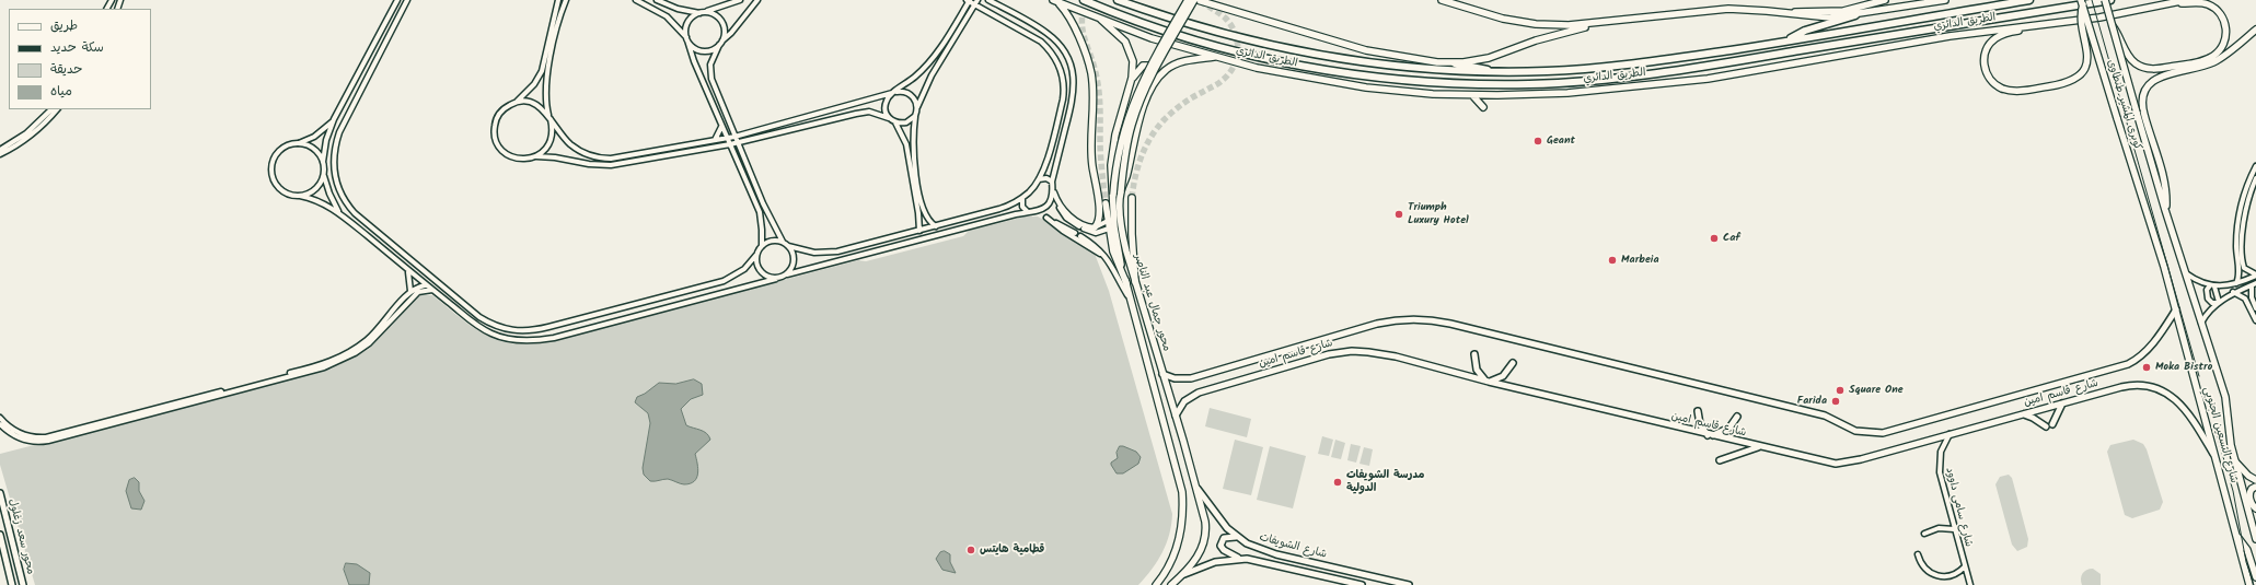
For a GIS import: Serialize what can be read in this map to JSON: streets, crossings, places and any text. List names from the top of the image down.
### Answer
{
  "streets": {
    "highway": ["الطريق الدائري"],
    "main road": [
      "كوبرى المشير طنطاوى",
      "محور جمال عبد الناصر",
      "شارع قاسم امين",
      "شارع التسعين الجنوبي",
      "محور سعد زغلول",
      "شارع الشويفات"
    ],
    "street": ["شارع سامى داوود"]
  },
  "crossings": [
    ["الطريق الدائري", "محور جمال عبد الناصر"],
    ["كوبرى المشير طنطاوى", "شارع التسعين الجنوبي"],
    ["محور جمال عبد الناصر", "شارع قاسم امين"],
    ["محور جمال عبد الناصر", "شارع الشويفات"],
    ["شارع قاسم امين", "شارع التسعين الجنوبي"],
    ["شارع قاسم امين", "شارع سامى داوود"]
  ],
  "places": [
    "Geant",
    "Triumph Luxury Hotel",
    "Caf",
    "Marbeia",
    "Moka Bistro",
    "Square One",
    "Farida",
    "مدرسة الشويفات الدولية",
    "قطامية هايتس"
  ],
  "legend": [
    "طريق",
    "سكة حديد",
    "حديقة",
    "مياه"
  ]
}
